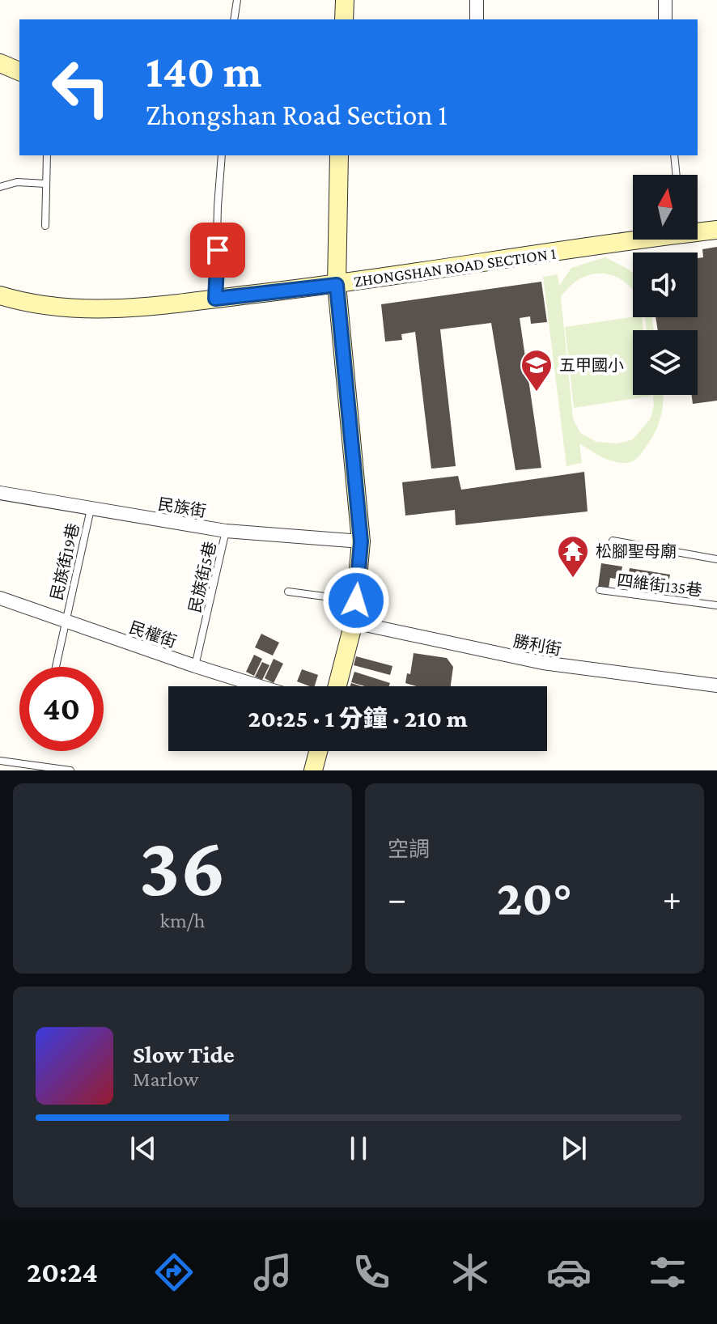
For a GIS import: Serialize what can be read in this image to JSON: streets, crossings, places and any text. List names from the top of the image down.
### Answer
{
  "streets": {
    "street": [
      "ZHONGSHAN ROAD SECTION 1",
      "民族街",
      "民權街",
      "勝利街"
    ],
    "lane": ["民族街19巷", "民族街5巷", "四維街135巷"]
  },
  "crossings": [
    ["民族街", "民族街19巷"],
    ["民族街", "民族街5巷"],
    ["民族街19巷", "民權街"],
    ["民族街5巷", "民權街"]
  ],
  "places": {
    "school or university": ["五甲國小"],
    "temple": ["松腳聖母廟"]
  },
  "north": "top",
  "page": {
    "turn": ["140 m", "Zhongshan Road Section 1"],
    "limit": "40",
    "trip": "20:25 · 1 分鐘 · 210 m",
    "tile": [
      ["36", "km/h"],
      "空調"
    ],
    "heat": ["−", "20°", "+"],
    "song": ["Slow Tide", "Marlow"],
    "tabs": "20:24"
  }
}
